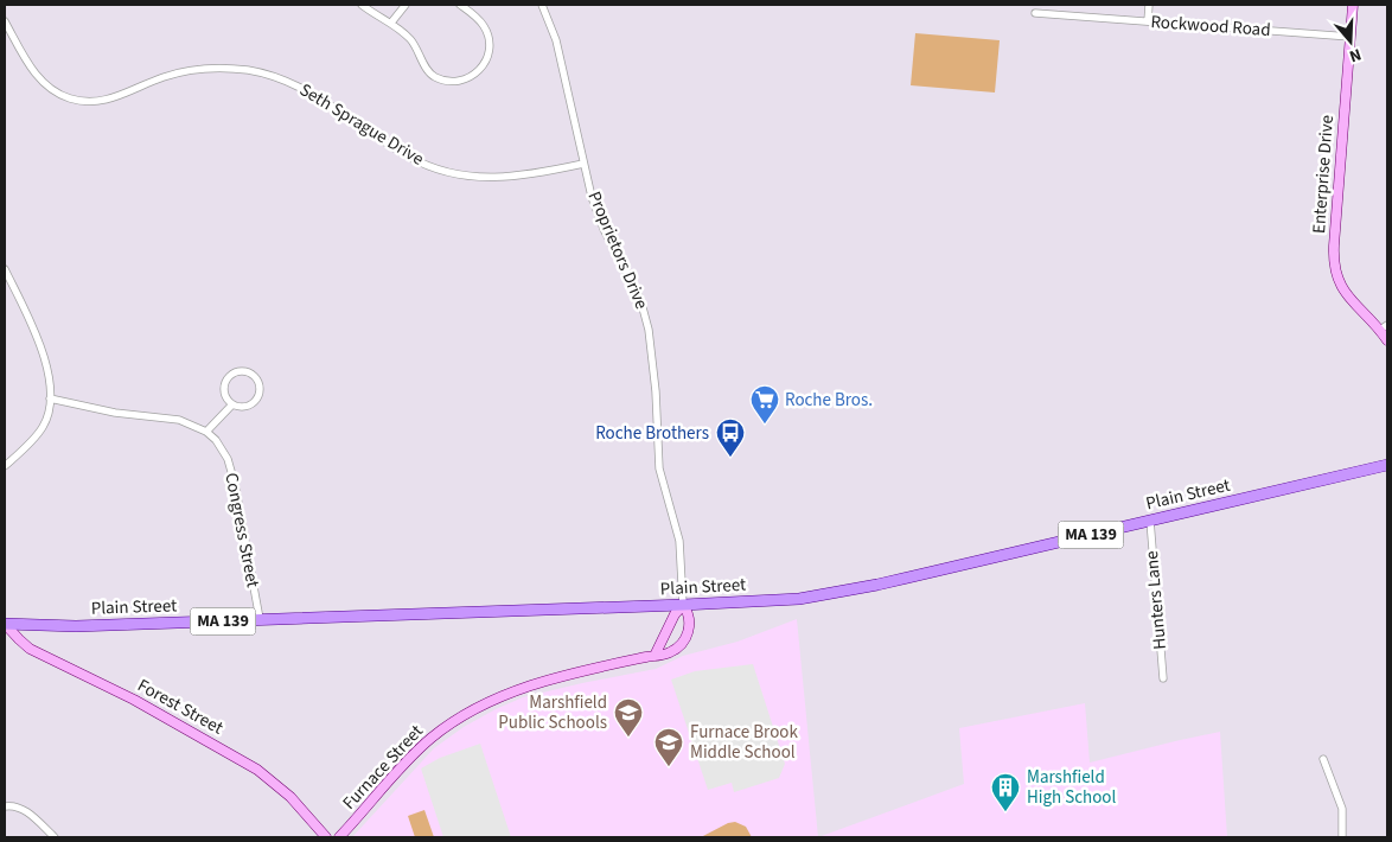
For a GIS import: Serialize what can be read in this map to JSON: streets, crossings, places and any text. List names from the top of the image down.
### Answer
{
  "streets": {
    "main road": ["Plain Street", "MA 139"],
    "street": [
      "Rockwood Road",
      "Seth Sprague Drive",
      "Enterprise Drive",
      "Proprietors Drive",
      "Congress Street",
      "Hunters Lane",
      "Forest Street",
      "Furnace Street"
    ]
  },
  "crossings": [
    ["Rockwood Road", "Enterprise Drive"],
    ["Seth Sprague Drive", "Proprietors Drive"],
    ["Proprietors Drive", "Plain Street"],
    ["Proprietors Drive", "Furnace Street"],
    ["Plain Street", "Congress Street"],
    ["Plain Street", "Hunters Lane"],
    ["Plain Street", "Forest Street"],
    ["Plain Street", "Furnace Street"]
  ],
  "places": {
    "supermarket": ["Roche Bros."],
    "bus stop": ["Roche Brothers"],
    "school or university": ["Marshfield Public Schools", "Furnace Brook Middle School"],
    "building": ["Marshfield High School"]
  },
  "north": "bottom"
}
